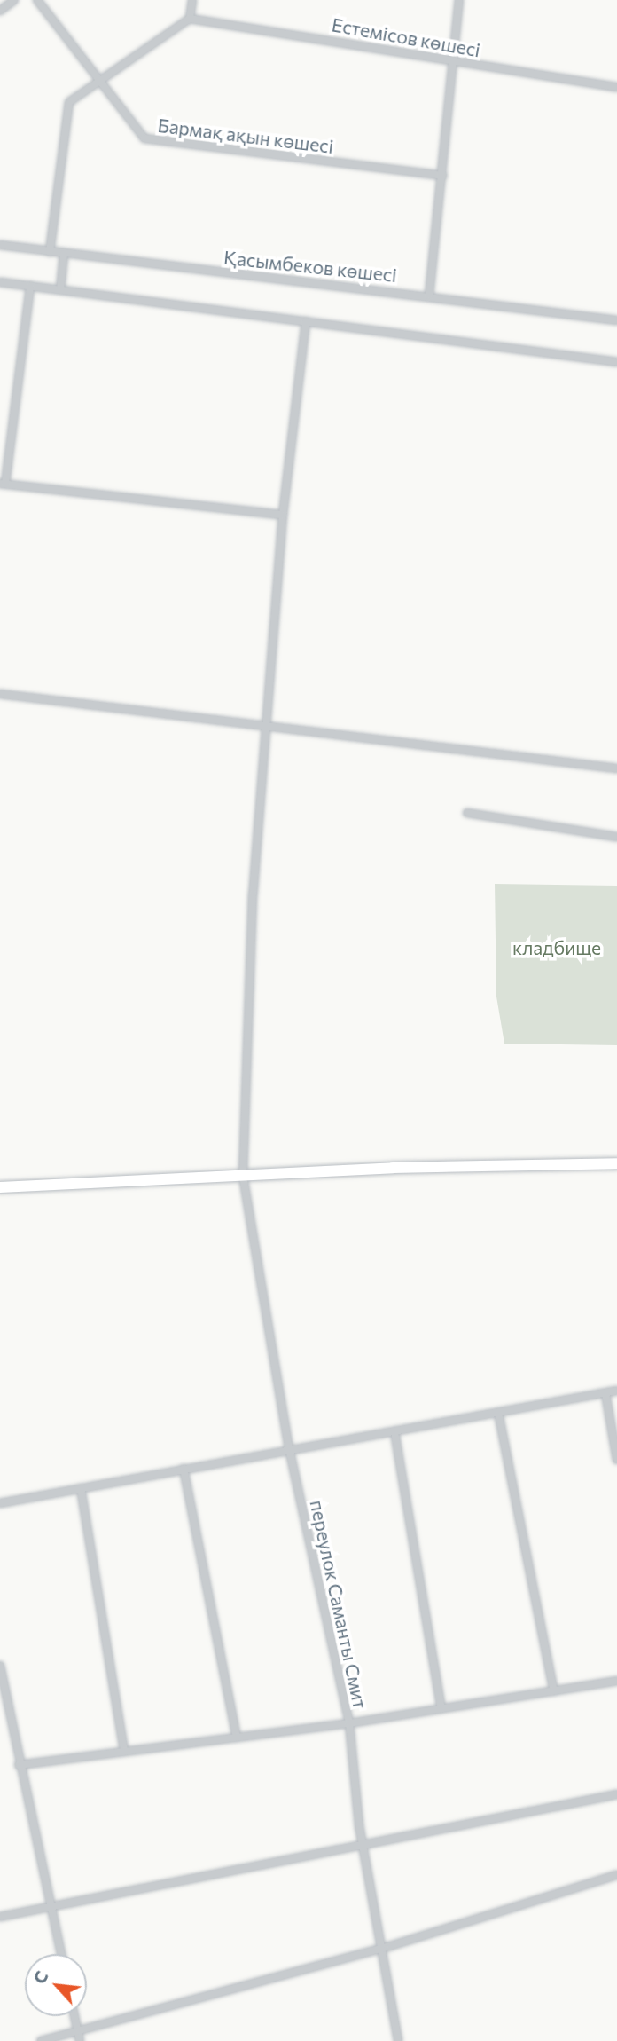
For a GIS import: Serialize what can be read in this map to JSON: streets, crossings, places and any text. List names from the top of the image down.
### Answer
{
  "streets": {
    "street": [
      "Естемісов көшесі",
      "Бармақ ақын көшесі",
      "Қасымбеков көшесі",
      "переулок Саманты Смит"
    ]
  },
  "parks": ["кладбище"],
  "north": "top left"
}
